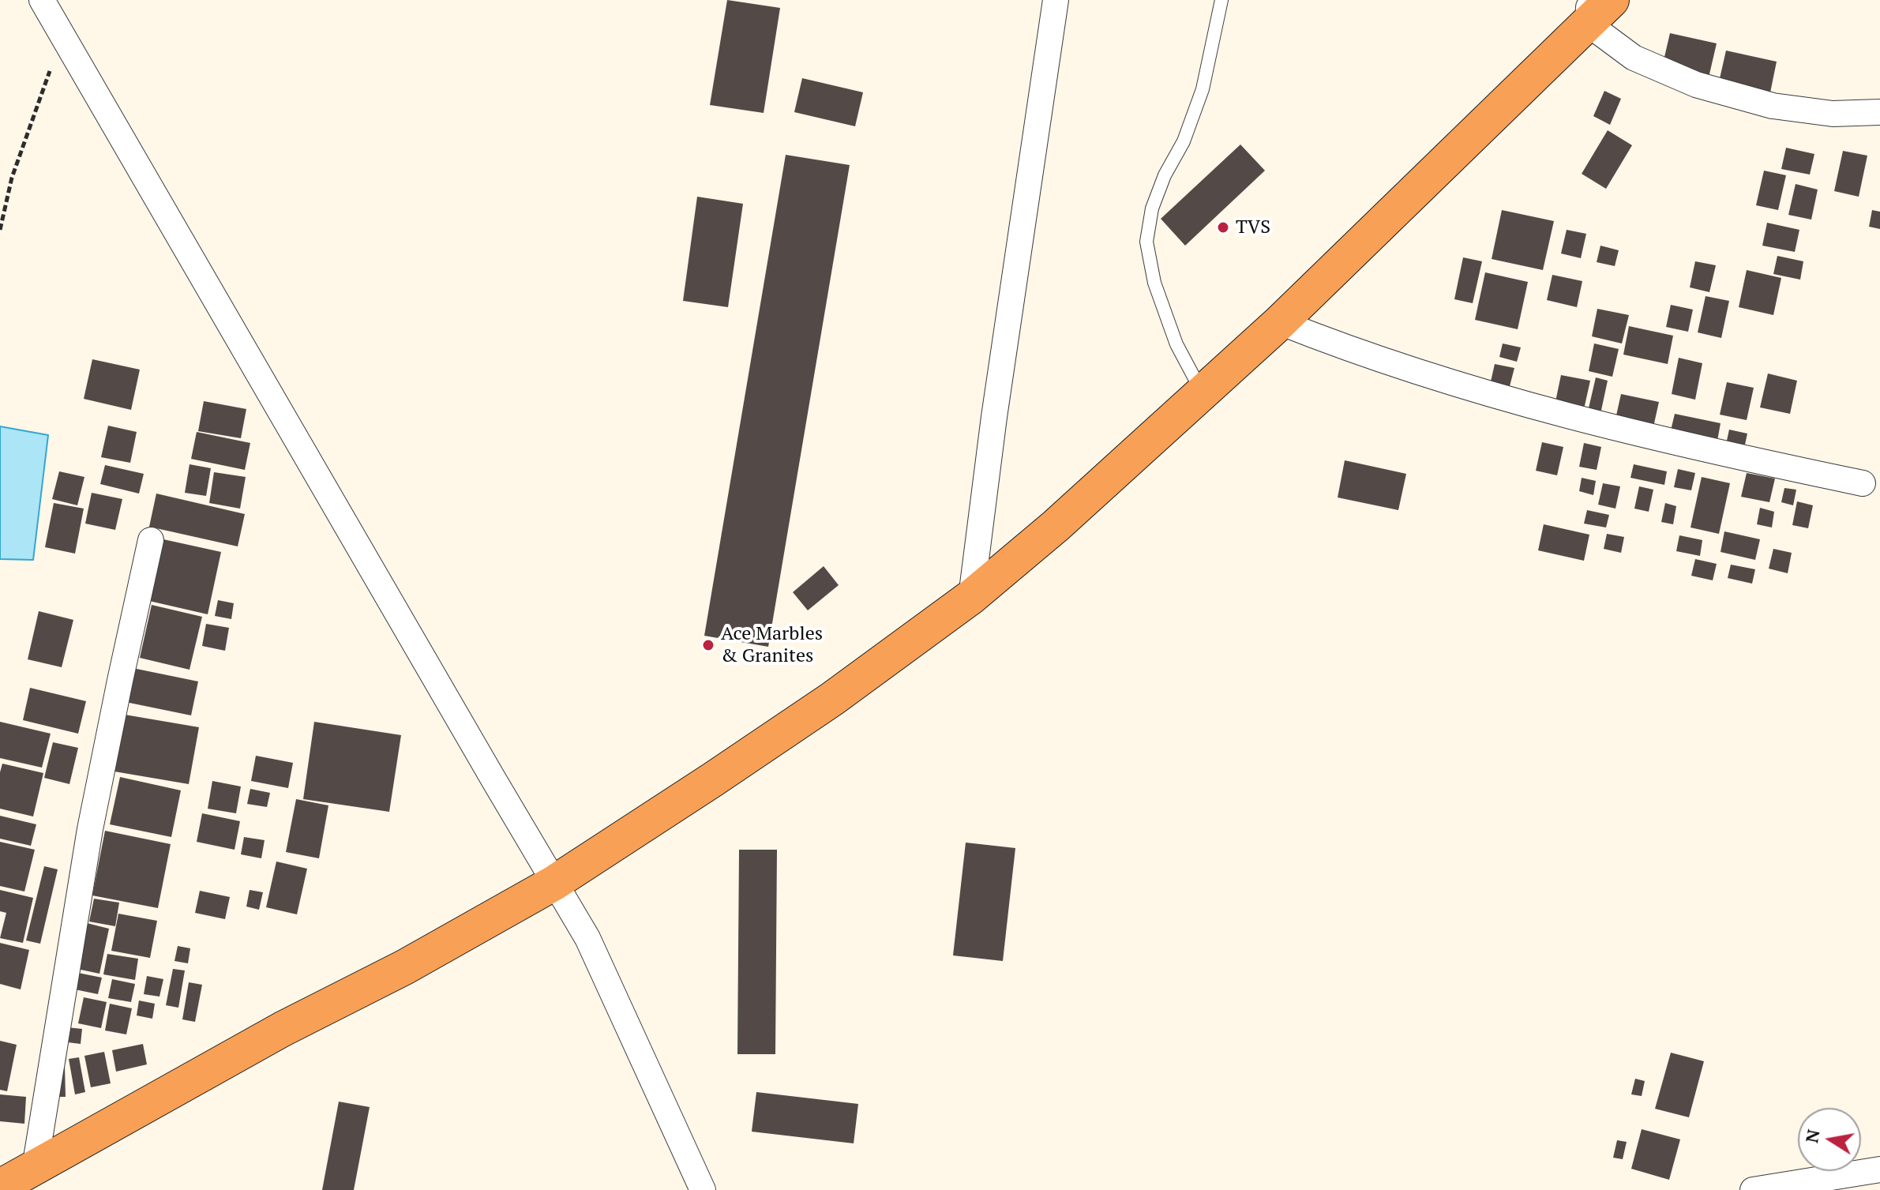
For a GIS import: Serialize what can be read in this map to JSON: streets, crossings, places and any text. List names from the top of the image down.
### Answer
{
  "places": ["TVS", "Ace Marbles & Granites"],
  "north": "left"
}
